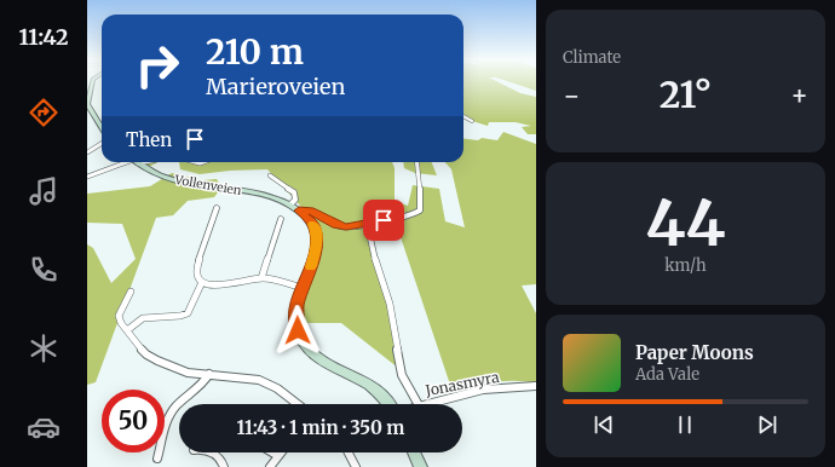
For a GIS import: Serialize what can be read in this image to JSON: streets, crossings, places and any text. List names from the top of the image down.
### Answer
{
  "streets": {
    "main road": ["Vollenveien"],
    "street": ["Jonasmyra"]
  },
  "page": {
    "tabs": "11:42",
    "tile": [
      "Climate",
      ["44", "km/h"]
    ],
    "turn": ["210 m", "Marieroveien"],
    "heat": ["−", "21°", "+"],
    "then": "Then",
    "song": ["Paper Moons", "Ada Vale"],
    "limit": "50",
    "trip": "11:43 · 1 min · 350 m"
  }
}
